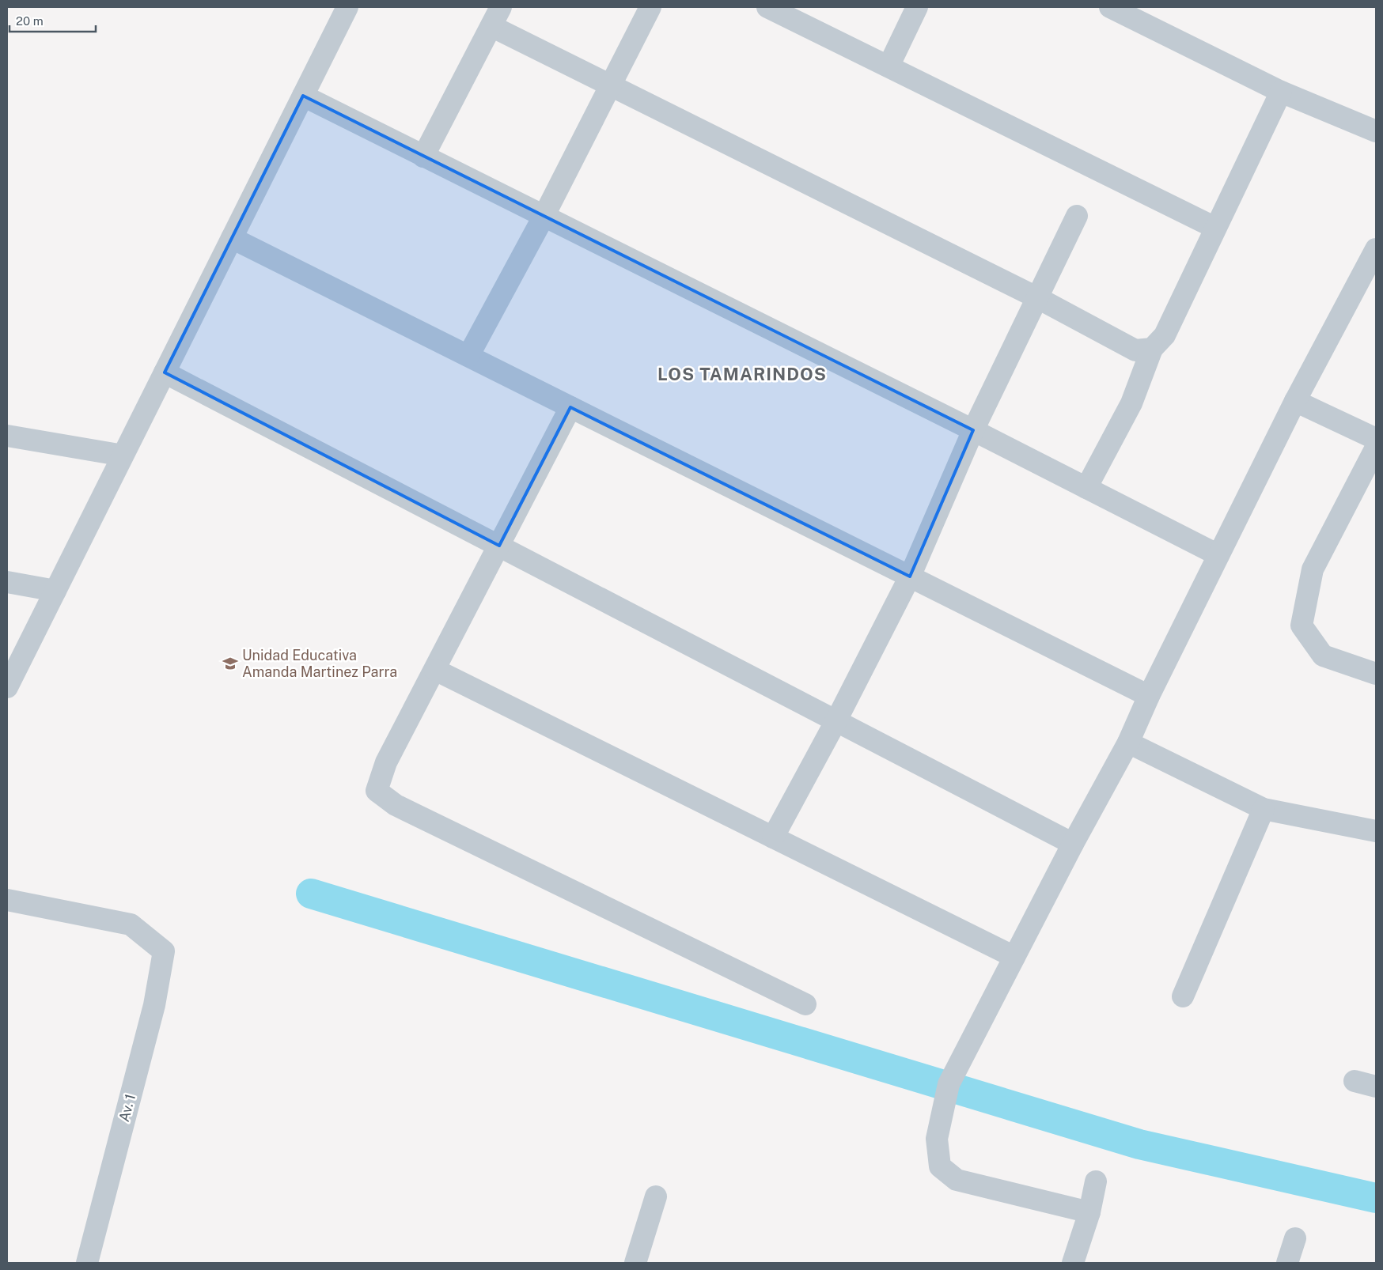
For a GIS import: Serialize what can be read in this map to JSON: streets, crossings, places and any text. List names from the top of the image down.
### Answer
{
  "streets": {
    "street": ["Av. 1"]
  },
  "districts": ["LOS TAMARINDOS"],
  "places": {
    "school or university": ["Unidad Educativa Amanda Martinez Parra"]
  },
  "scale_bar": "20 m"
}
